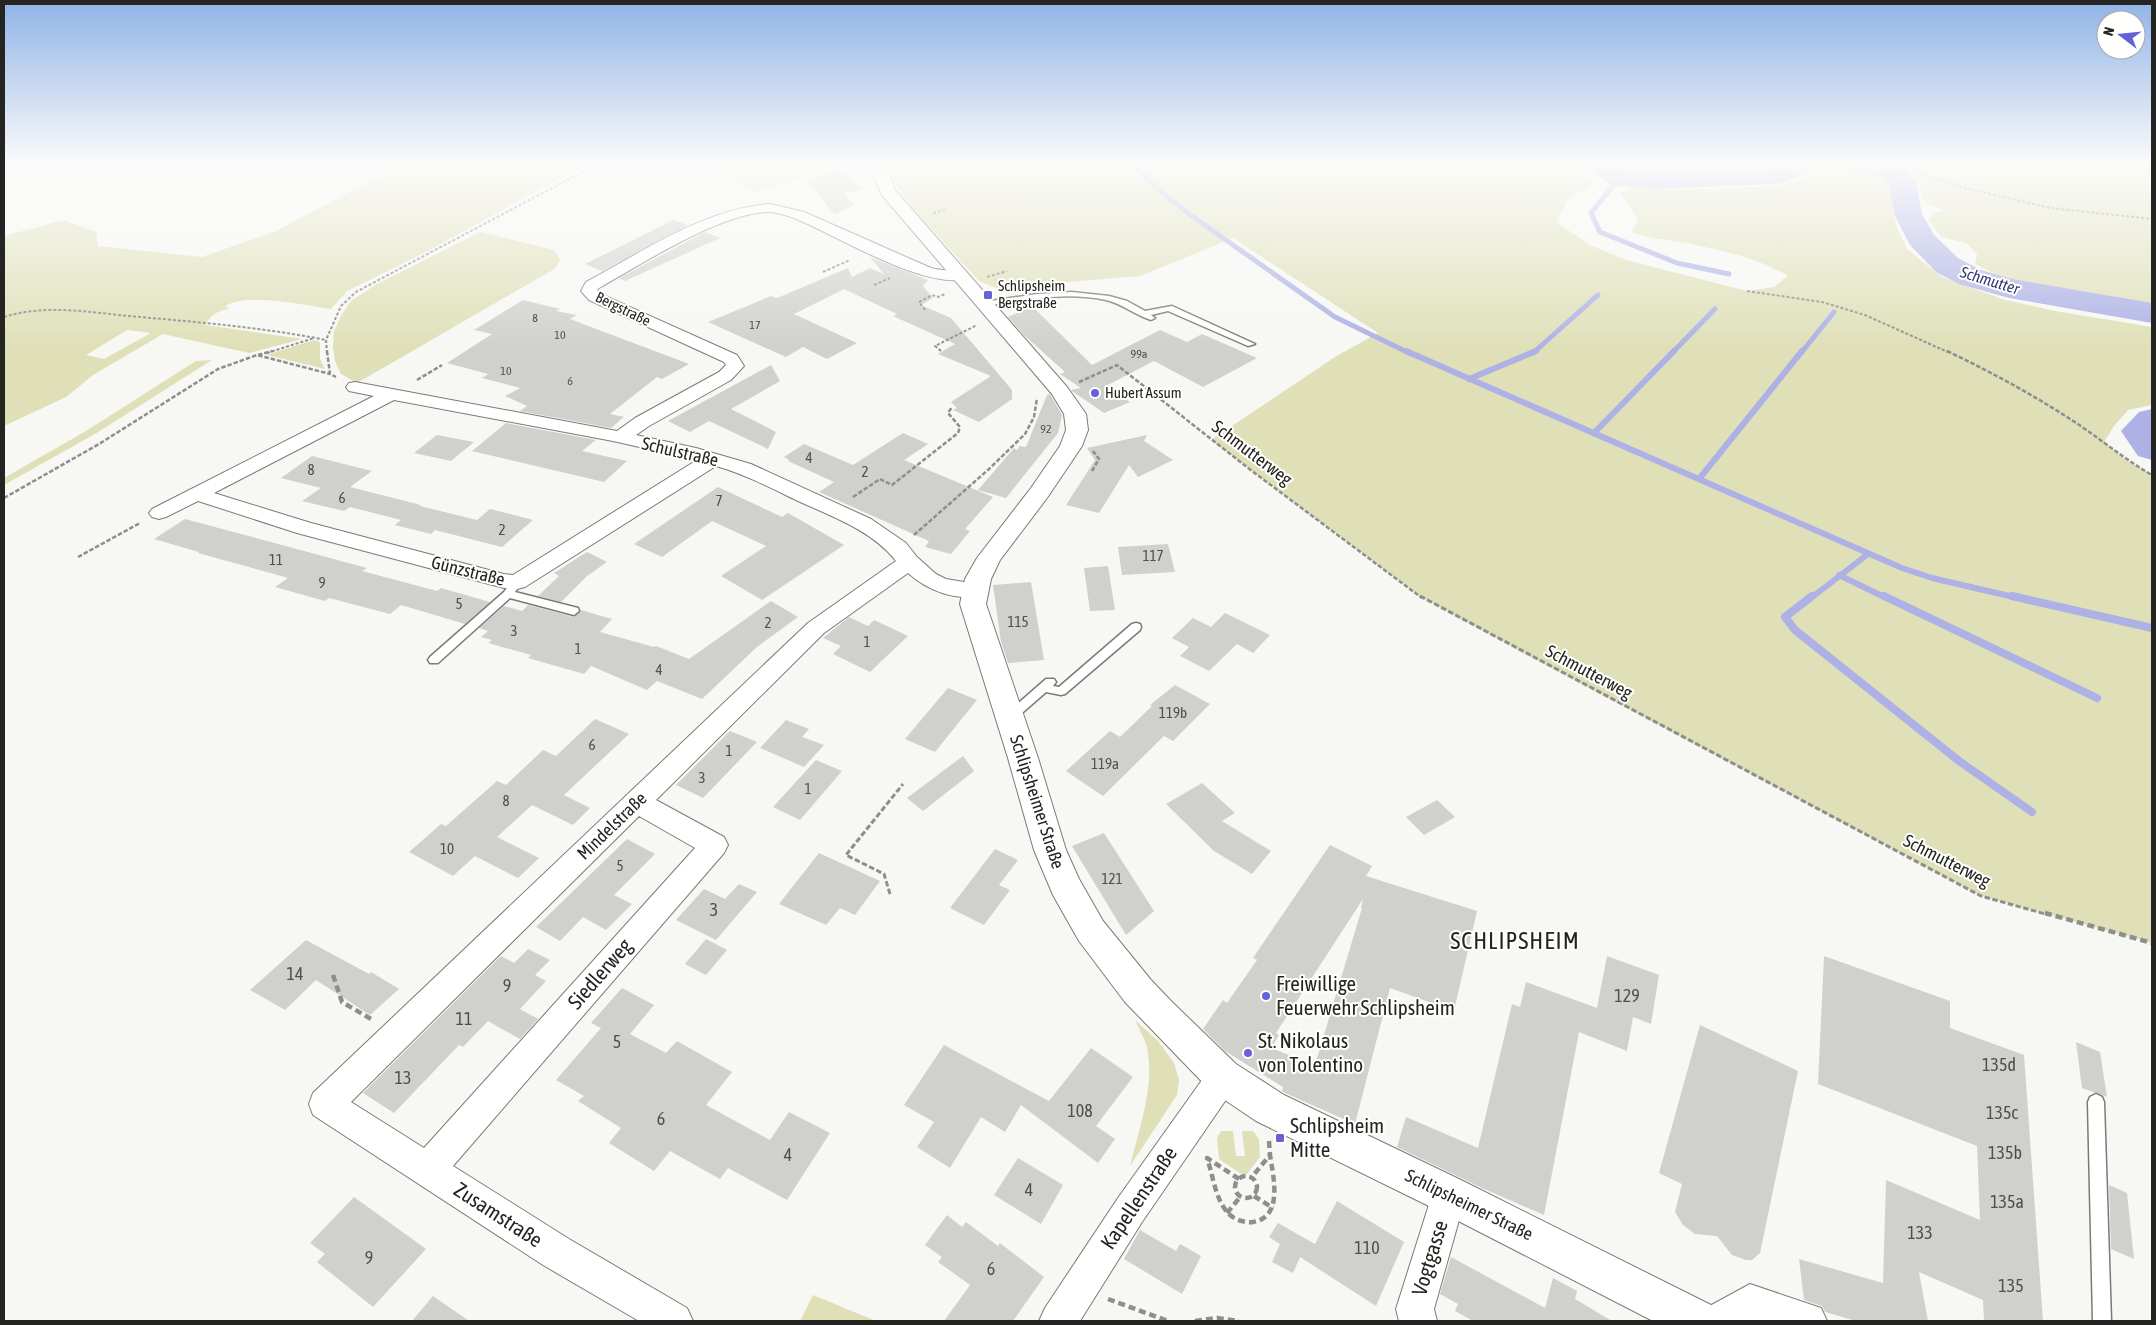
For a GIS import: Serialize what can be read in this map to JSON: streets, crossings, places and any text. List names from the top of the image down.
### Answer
{
  "streets": {
    "street": [
      "Bergstraße",
      "Schulstraße",
      "Günzstraße",
      "Schlipsheimer Straße",
      "Mindelstraße",
      "Siedlerweg",
      "Kapellenstraße",
      "Zusamstraße",
      "Vogtgasse"
    ],
    "path": ["Schmutterweg"]
  },
  "crossings": [
    ["Bergstraße", "Schulstraße"],
    ["Bergstraße", "Schlipsheimer Straße"],
    ["Schulstraße", "Günzstraße"],
    ["Schulstraße", "Schlipsheimer Straße"],
    ["Schulstraße", "Mindelstraße"],
    ["Schmutterweg", "Schlipsheimer Straße"],
    ["Schlipsheimer Straße", "Kapellenstraße"],
    ["Schlipsheimer Straße", "Vogtgasse"],
    ["Mindelstraße", "Siedlerweg"],
    ["Mindelstraße", "Zusamstraße"],
    ["Siedlerweg", "Zusamstraße"]
  ],
  "districts": ["SCHLIPSHEIM"],
  "water": ["Schmutter"],
  "places": {
    "transit": ["Schlipsheim Bergstraße", "Schlipsheim Mitte"],
    "other": ["Hubert Assum", "Freiwillige Feuerwehr Schlipsheim", "St. Nikolaus von Tolentino"]
  },
  "house_numbers": [
    "8",
    "17",
    "10",
    "99a",
    "10",
    "6",
    "92",
    "4",
    "8",
    "2",
    "6",
    "7",
    "2",
    "117",
    "11",
    "9",
    "5",
    "115",
    "2",
    "3",
    "1",
    "1",
    "4",
    "119b",
    "6",
    "1",
    "119a",
    "3",
    "1",
    "8",
    "10",
    "5",
    "121",
    "3",
    "14",
    "9",
    "129",
    "11",
    "5",
    "135d",
    "13",
    "108",
    "135c",
    "6",
    "135b",
    "4",
    "4",
    "135a",
    "133",
    "110",
    "9",
    "6",
    "135"
  ],
  "north": "left"
}
